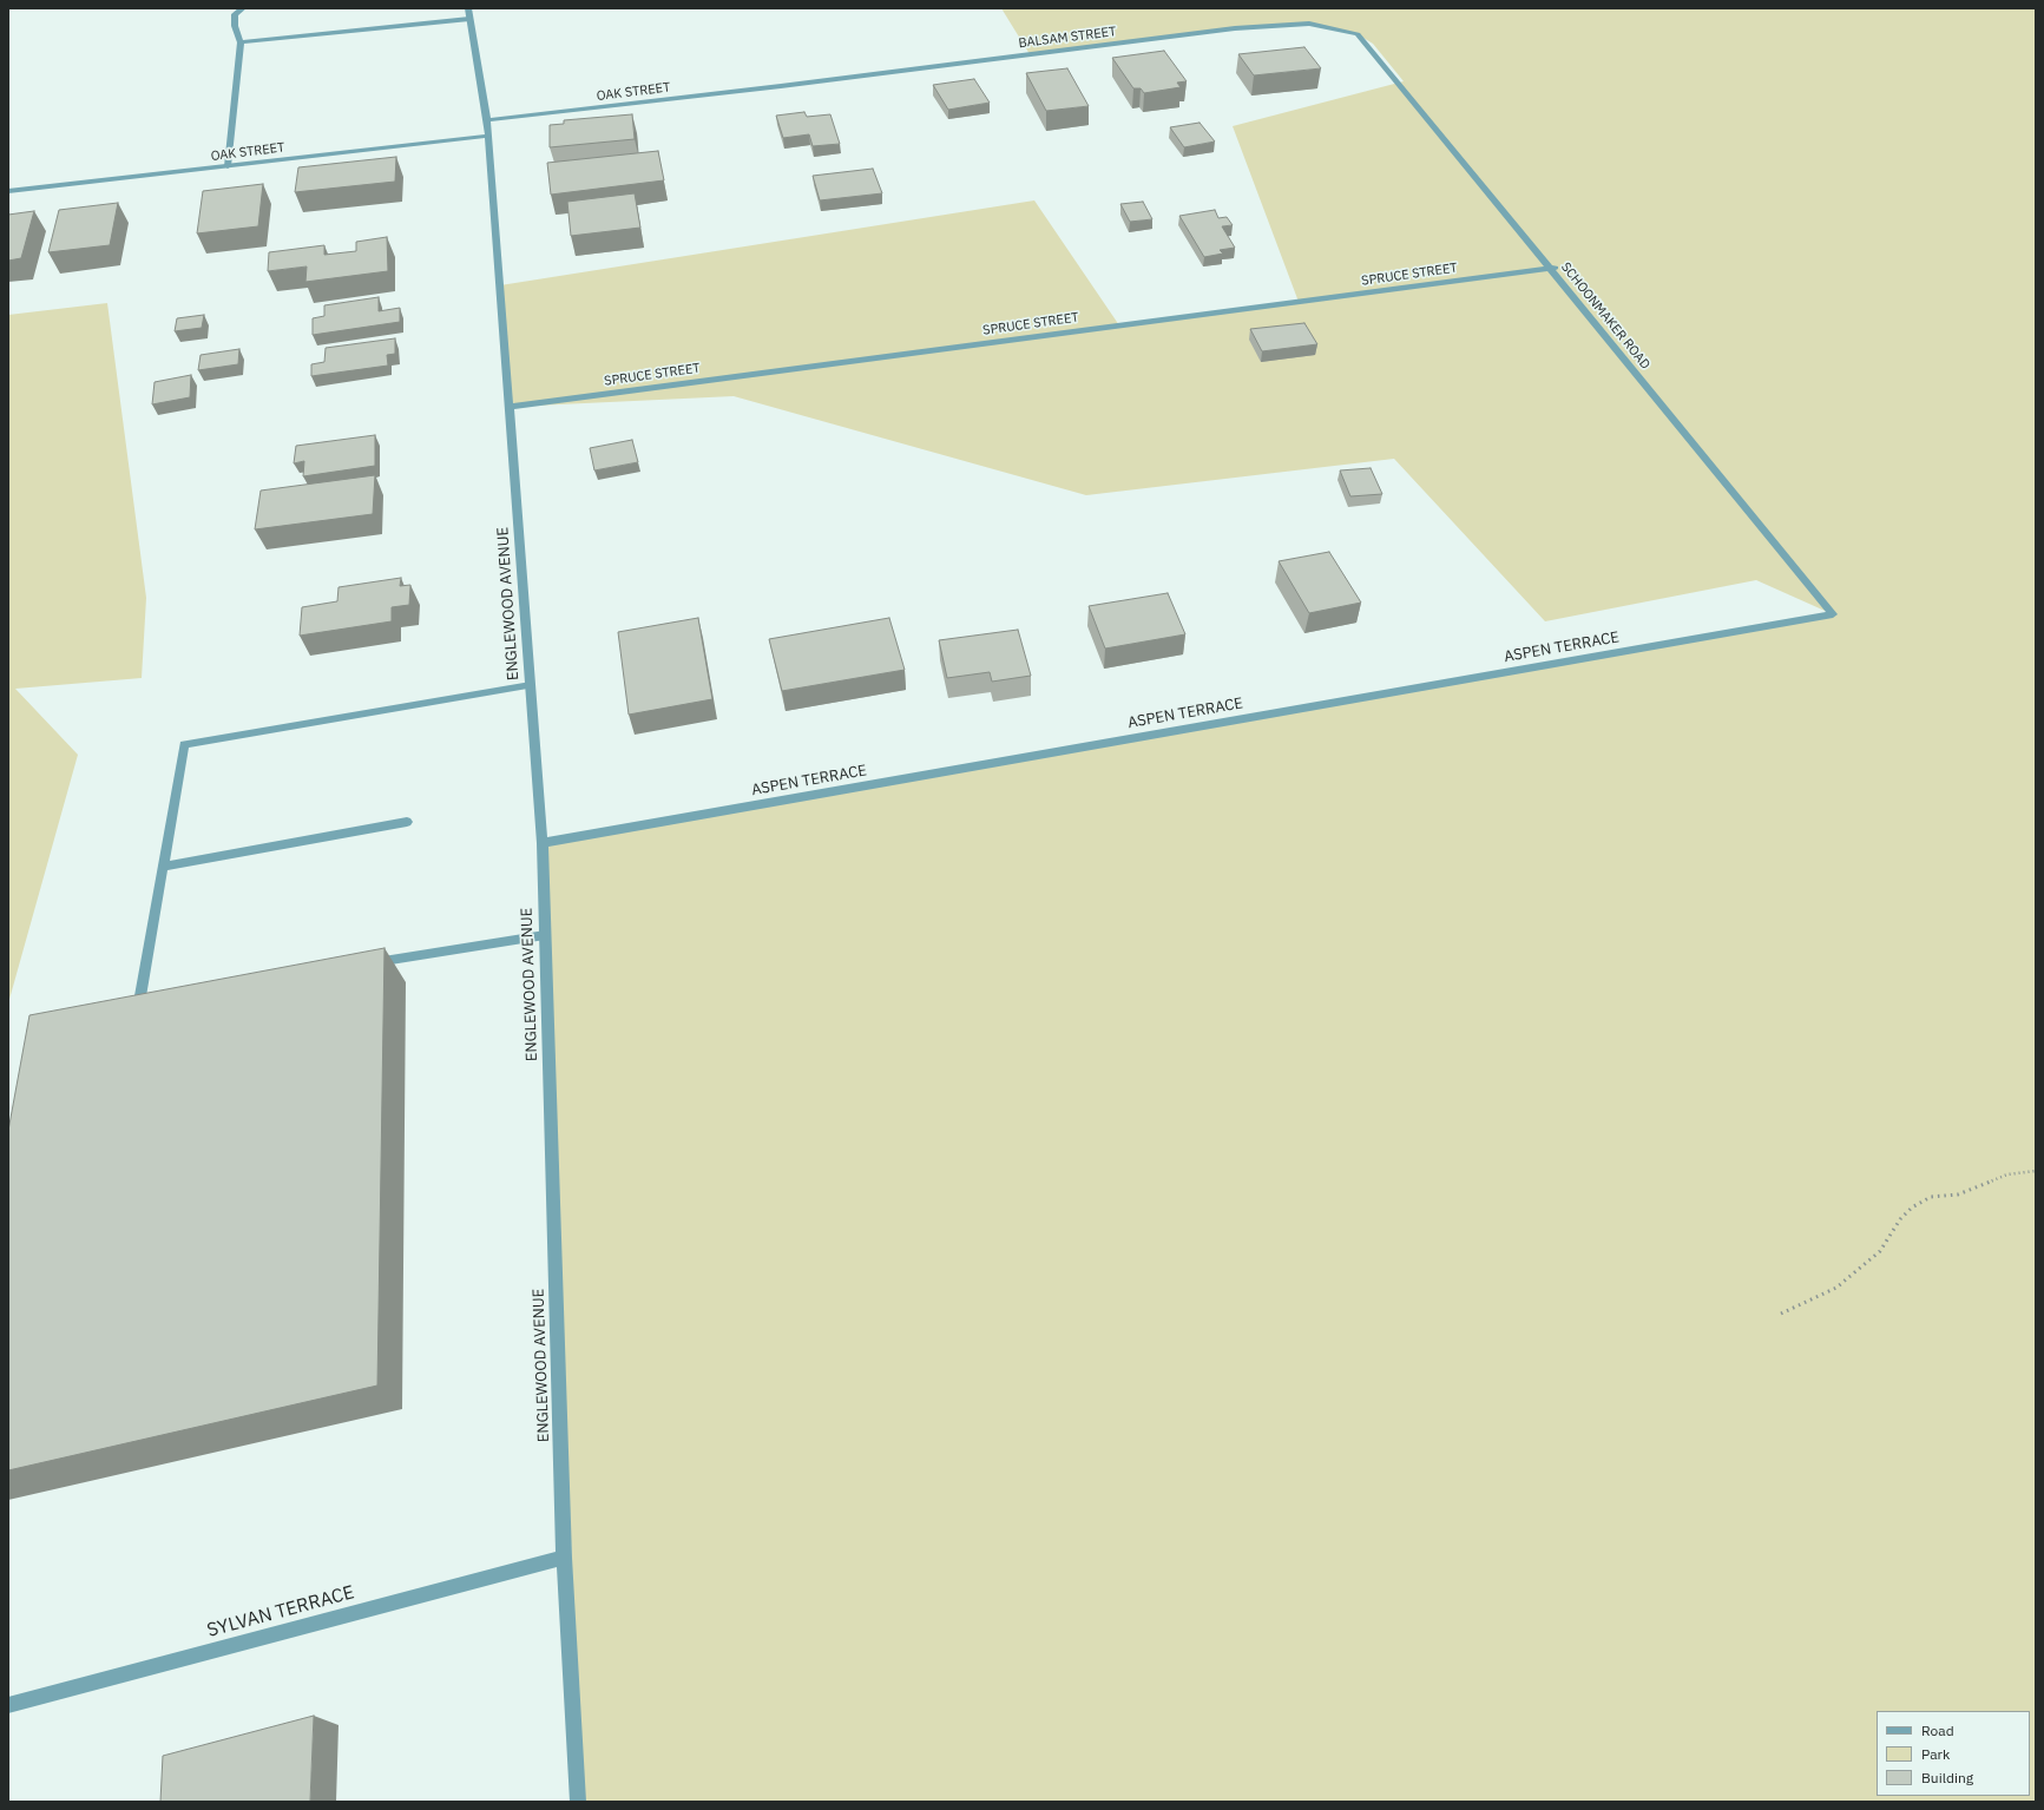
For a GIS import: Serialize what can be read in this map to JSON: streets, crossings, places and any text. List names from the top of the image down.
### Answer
{
  "streets": {
    "street": [
      "BALSAM STREET",
      "OAK STREET",
      "SPRUCE STREET",
      "SCHOONMAKER ROAD",
      "ENGLEWOOD AVENUE",
      "ASPEN TERRACE",
      "SYLVAN TERRACE"
    ]
  },
  "crossings": [
    ["BALSAM STREET", "OAK STREET"],
    ["BALSAM STREET", "SCHOONMAKER ROAD"],
    ["OAK STREET", "ENGLEWOOD AVENUE"],
    ["SPRUCE STREET", "SCHOONMAKER ROAD"],
    ["SPRUCE STREET", "ENGLEWOOD AVENUE"],
    ["SCHOONMAKER ROAD", "ASPEN TERRACE"],
    ["ENGLEWOOD AVENUE", "ASPEN TERRACE"],
    ["ENGLEWOOD AVENUE", "SYLVAN TERRACE"]
  ],
  "legend": ["Road", "Park", "Building"]
}
